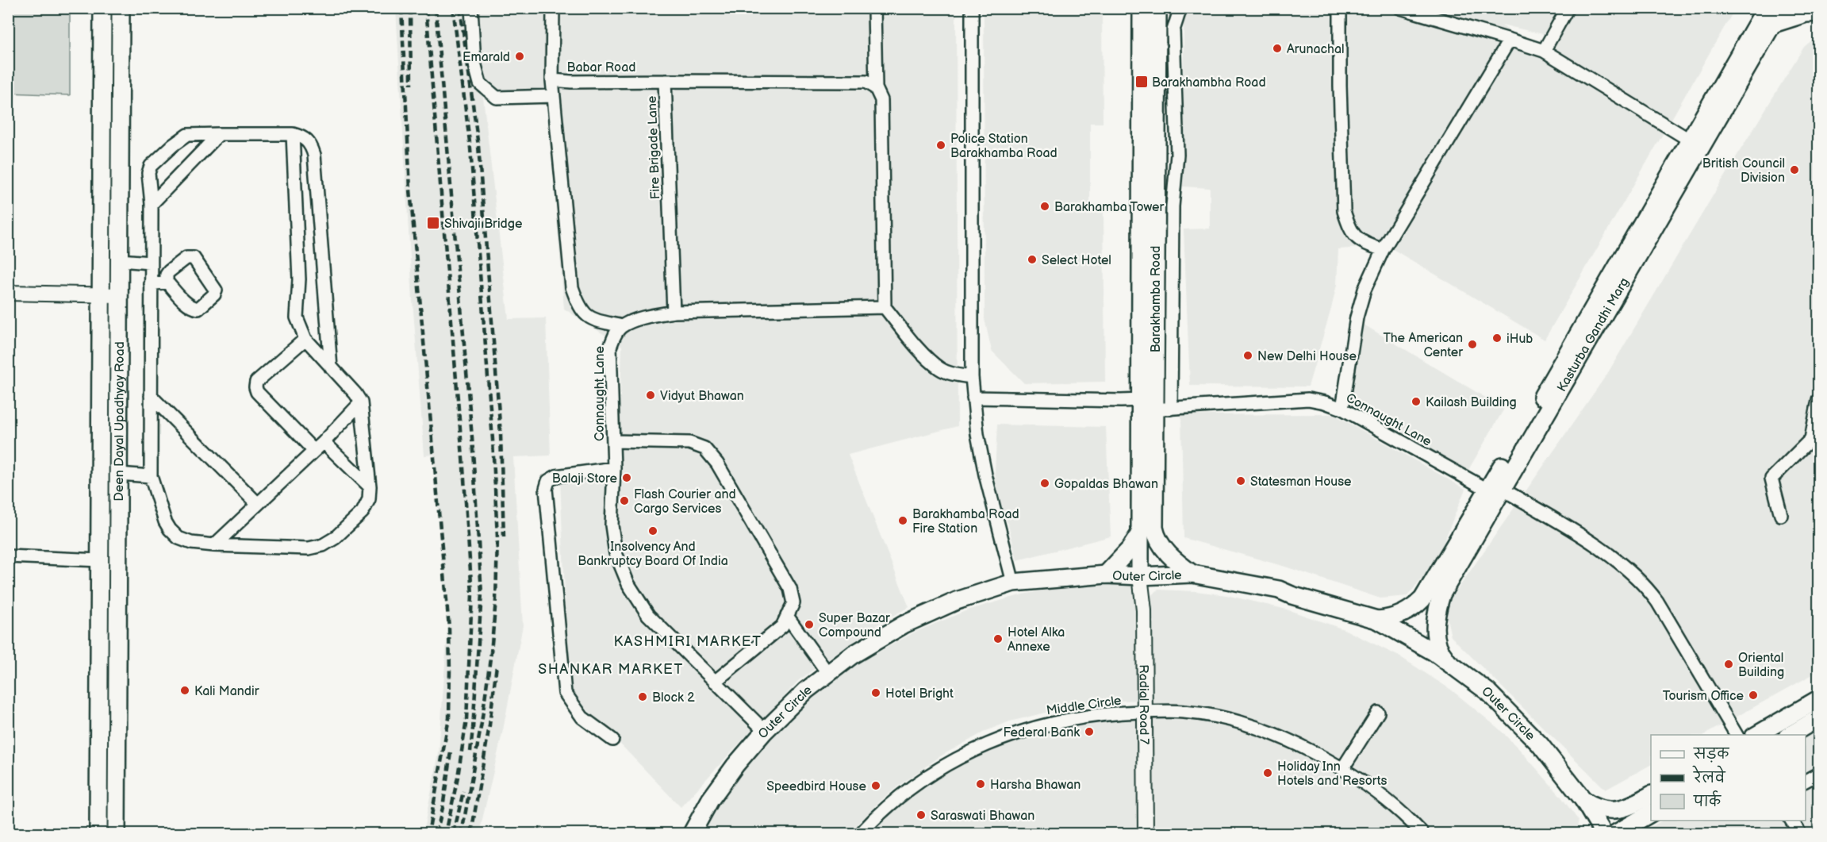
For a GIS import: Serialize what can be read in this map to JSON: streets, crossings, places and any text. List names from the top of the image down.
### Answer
{
  "streets": {
    "main road": [
      "Barakhamba Road",
      "Kasturba Gandhi Marg",
      "Deen Dayal Upadhyay Road",
      "Outer Circle"
    ],
    "street": [
      "Babar Road",
      "Fire Brigade Lane",
      "Connaught Lane",
      "Middle Circle",
      "Radial Road 7"
    ]
  },
  "crossings": [
    ["Babar Road", "Fire Brigade Lane"],
    ["Barakhamba Road", "Connaught Lane"],
    ["Barakhamba Road", "Outer Circle"],
    ["Barakhamba Road", "Radial Road 7"],
    ["Kasturba Gandhi Marg", "Connaught Lane"],
    ["Kasturba Gandhi Marg", "Outer Circle"],
    ["Connaught Lane", "Outer Circle"],
    ["Outer Circle", "Radial Road 7"],
    ["Middle Circle", "Radial Road 7"]
  ],
  "districts": ["KASHMIRI MARKET", "SHANKAR MARKET"],
  "places": {
    "other": [
      "Arunachal",
      "Emarald",
      "Police Station Barakhamba Road",
      "British Council Division",
      "Barakhamba Tower",
      "Select Hotel",
      "iHub",
      "The American Center",
      "New Delhi House",
      "Vidyut Bhawan",
      "Kailash Building",
      "Balaji Store",
      "Statesman House",
      "Gopaldas Bhawan",
      "Flash Courier and Cargo Services",
      "Barakhamba Road Fire Station",
      "Insolvency And Bankruptcy Board Of India",
      "Super Bazar Compound",
      "Hotel Alka Annexe",
      "Oriental Building",
      "Kali Mandir",
      "Hotel Bright",
      "Tourism Office",
      "Block 2",
      "Federal Bank",
      "Holiday Inn Hotels and Resorts",
      "Harsha Bhawan",
      "Speedbird House",
      "Saraswati Bhawan"
    ],
    "transit": ["Barakhambha Road", "Shivaji Bridge"]
  },
  "legend": ["सड़क", "रेलवे", "पार्क"]
}
